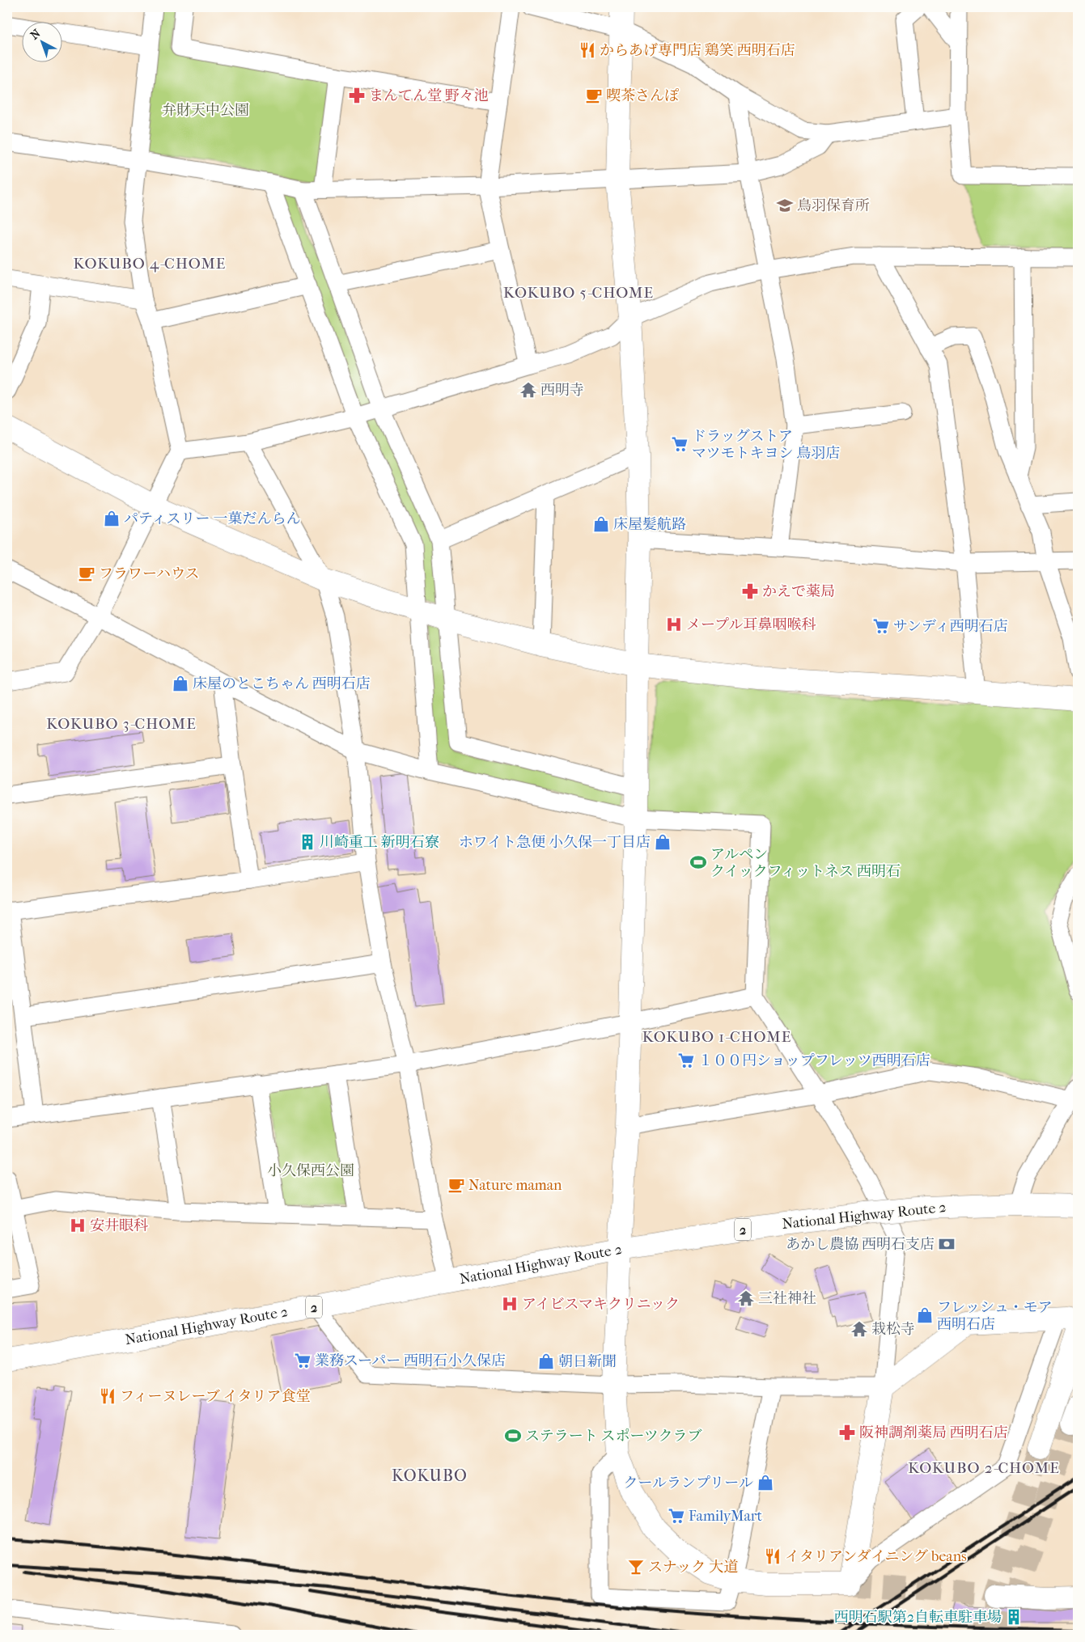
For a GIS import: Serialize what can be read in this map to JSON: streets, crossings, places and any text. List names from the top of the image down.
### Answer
{
  "streets": {
    "main road": ["National Highway Route 2", "2"]
  },
  "districts": [
    "KOKUBO 4-CHOME",
    "KOKUBO 5-CHOME",
    "KOKUBO 3-CHOME",
    "KOKUBO 1-CHOME",
    "KOKUBO 2-CHOME",
    "KOKUBO"
  ],
  "parks": ["弁財天中公園", "小久保西公園"],
  "places": {
    "restaurant": ["からあげ専門店 鶏笑 西明石店", "フィーヌレーブ イタリア食堂", "イタリアンダイニング beans"],
    "pharmacy": ["まんてん堂 野々池", "かえで薬局", "阪神調剤薬局 西明石店"],
    "cafe": ["喫茶さんぽ", "フラワーハウス", "Nature maman"],
    "school or university": ["鳥羽保育所"],
    "temple": ["西明寺", "三社神社", "栽松寺"],
    "supermarket": [
      "ドラッグストア マツモトキヨシ 鳥羽店",
      "サンディ西明石店",
      "１００円ショップフレッツ西明石店",
      "業務スーパー 西明石小久保店",
      "FamilyMart"
    ],
    "shop": [
      "パティスリー 一菓だんらん",
      "床屋髪航路",
      "床屋のとこちゃん 西明石店",
      "ホワイト急便 小久保一丁目店",
      "フレッシュ・モア 西明石店",
      "朝日新聞",
      "クールランプリール"
    ],
    "hospital": ["メープル耳鼻咽喉科", "安井眼科", "アイビスマキクリニック"],
    "building": ["川崎重工 新明石寮", "西明石駅第2自転車駐車場"],
    "sports": ["アルペン クイックフィットネス 西明石", "ステラート スポーツクラブ"],
    "bank": ["あかし農協 西明石支店"],
    "bar": ["スナック 大道"]
  },
  "north": "top left"
}
